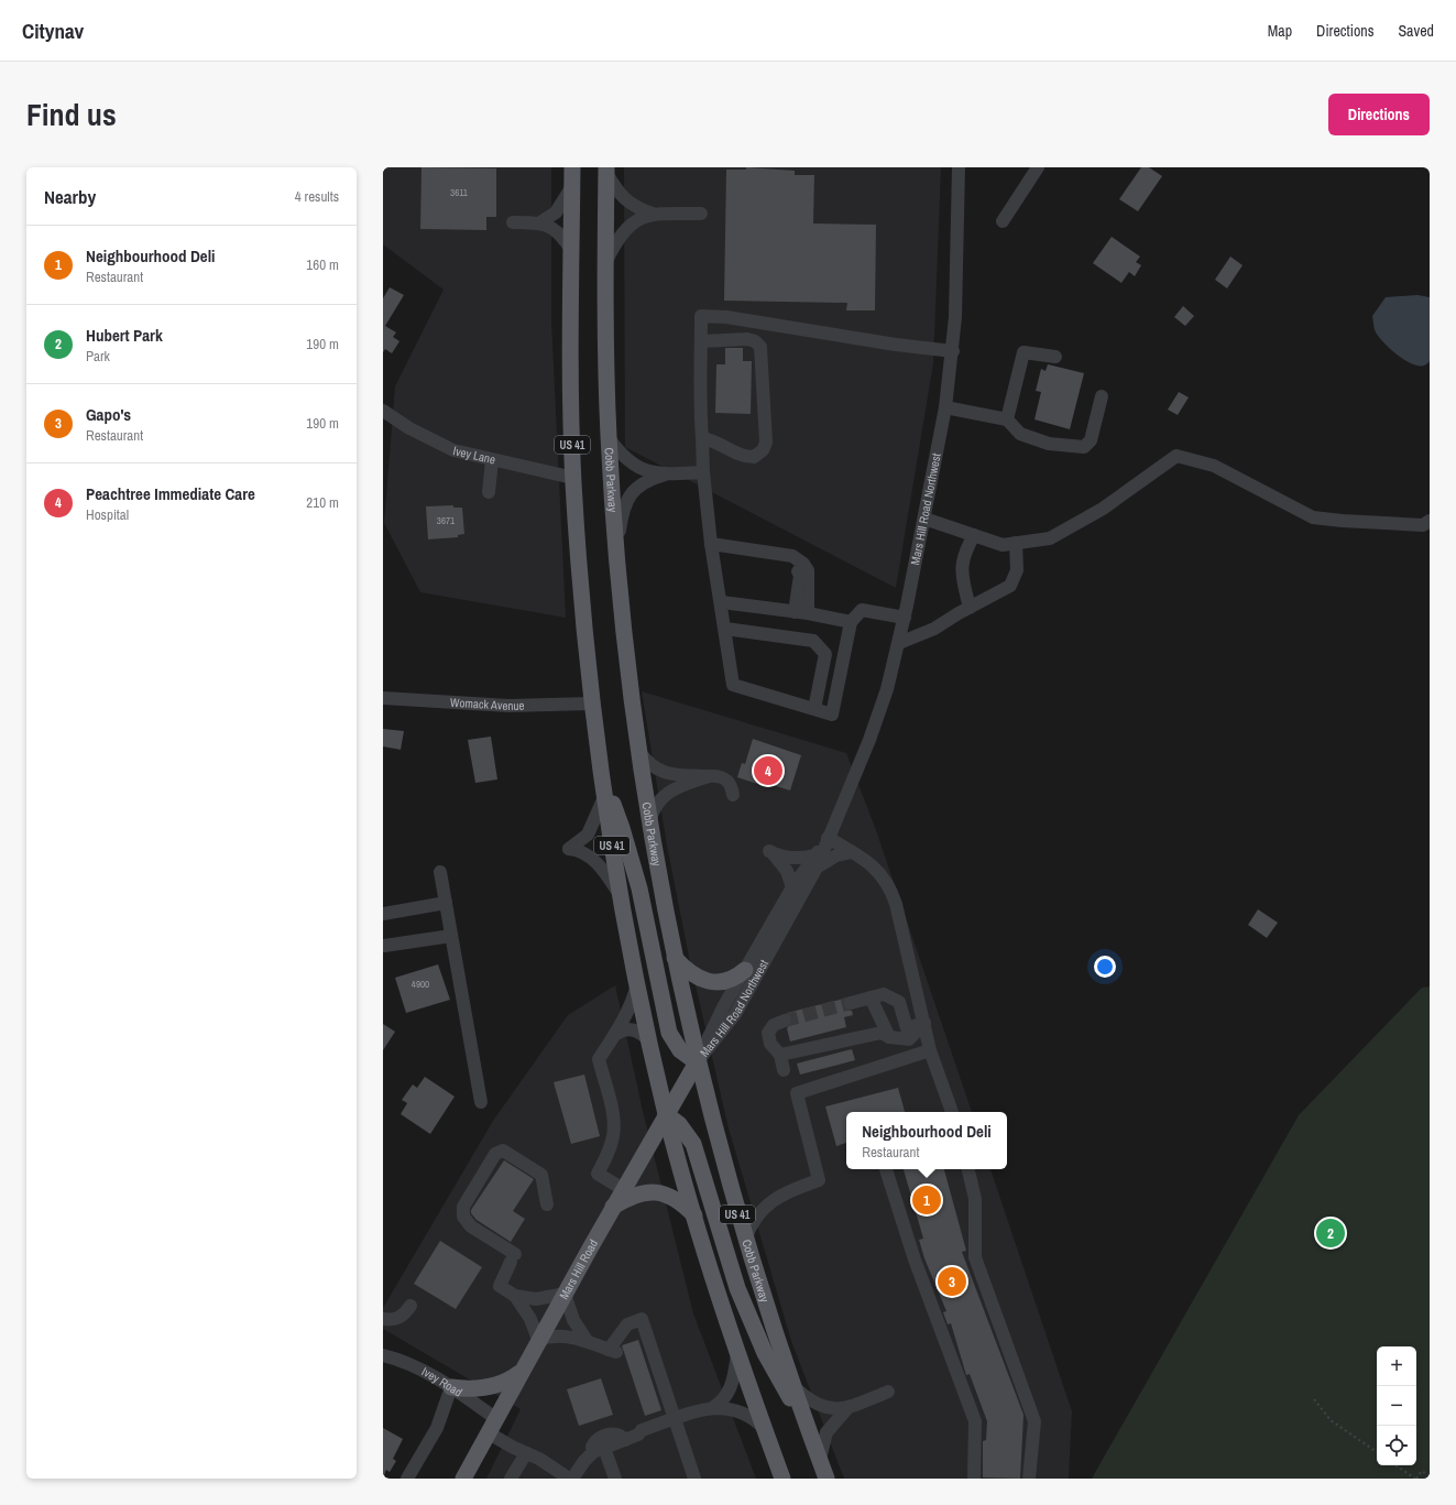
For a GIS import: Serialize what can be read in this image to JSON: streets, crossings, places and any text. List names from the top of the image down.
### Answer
{
  "streets": {
    "main road": ["US 41", "Cobb Parkway", "Mars Hill Road"],
    "street": [
      "Ivey Lane",
      "Mars Hill Road Northwest",
      "Womack Avenue",
      "Ivey Road"
    ]
  },
  "crossings": [
    ["US 41", "Ivey Lane"],
    ["US 41", "Womack Avenue"],
    ["US 41", "Mars Hill Road"],
    ["Cobb Parkway", "Mars Hill Road Northwest"],
    ["Cobb Parkway", "Mars Hill Road"],
    ["Mars Hill Road Northwest", "Mars Hill Road"],
    ["Mars Hill Road", "Ivey Road"]
  ],
  "house_numbers": ["3611", "3671", "4900"],
  "page": {
    "header": "Citynav",
    "nav": ["Map", "Directions", "Saved"],
    "title": "Find us",
    "buttons": "Directions",
    "heading": ["Nearby", "4 results"],
    "list": [
      {
        "mark": "1",
        "name": "Neighbourhood Deli",
        "note": "Restaurant",
        "value": "160 m"
      },
      {
        "mark": "2",
        "name": "Hubert Park",
        "note": "Park",
        "value": "190 m"
      },
      {
        "mark": "3",
        "name": "Gapo's",
        "note": "Restaurant",
        "value": "190 m"
      },
      {
        "mark": "4",
        "name": "Peachtree Immediate Care",
        "note": "Hospital",
        "value": "210 m"
      }
    ],
    "pins": [
      "4",
      "1",
      "2",
      "3"
    ],
    "popup": ["Neighbourhood Deli", "Restaurant"],
    "map_buttons": ["+", "−"]
  }
}
